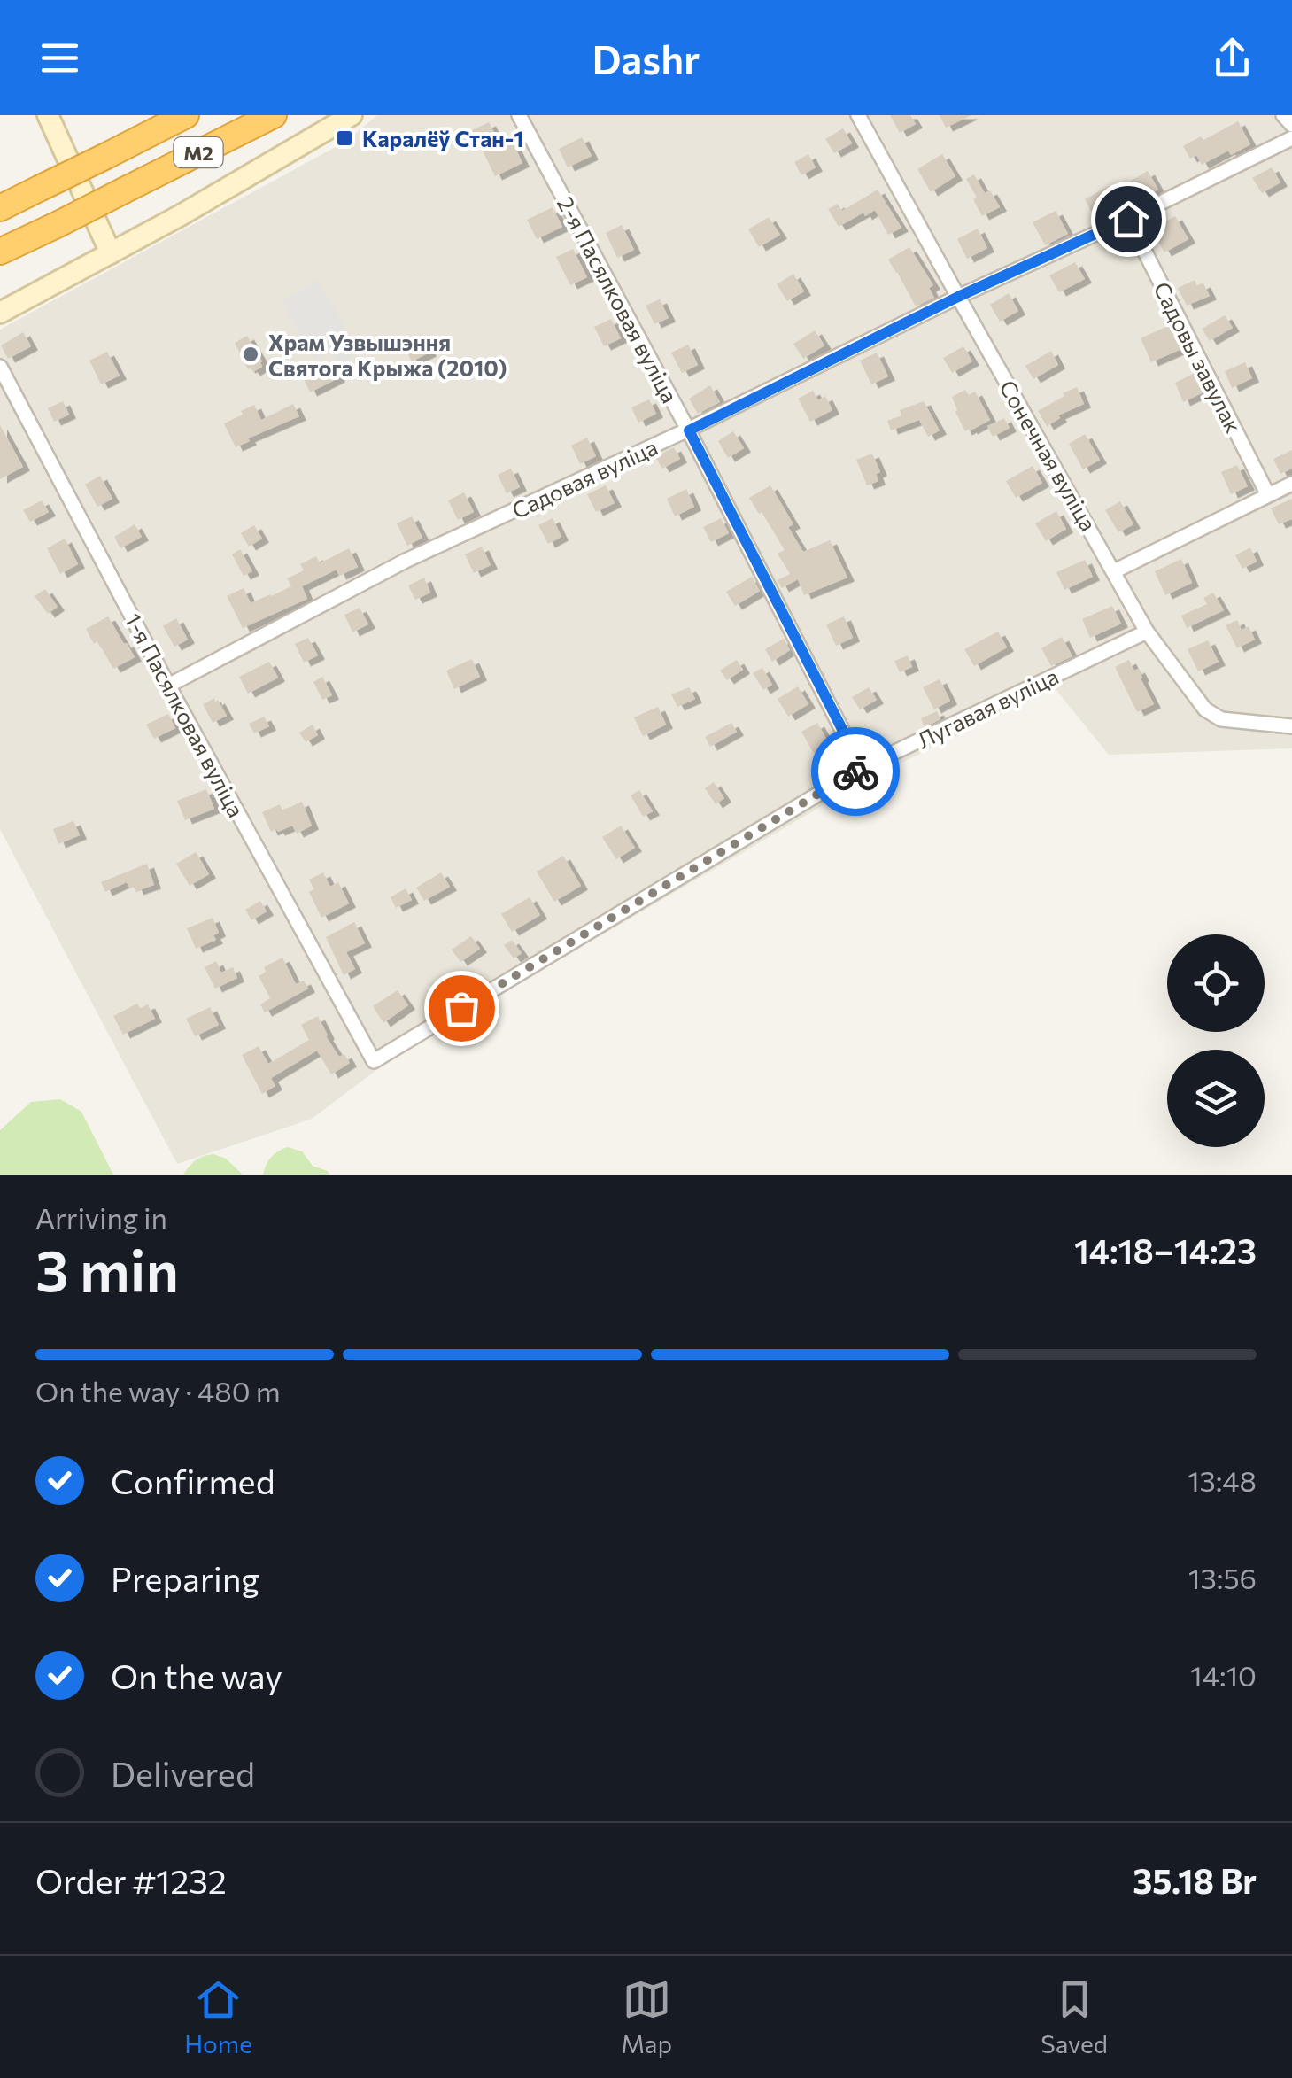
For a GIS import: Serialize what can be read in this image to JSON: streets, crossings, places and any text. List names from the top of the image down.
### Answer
{
  "streets": {
    "highway": ["М2"],
    "street": [
      "2-я Пасялковая вуліца",
      "Садовы завулак",
      "Сонечная вуліца",
      "Садовая вуліца",
      "Лугавая вуліца",
      "1-я Пасялковая вуліца"
    ]
  },
  "crossings": [
    ["2-я Пасялковая вуліца", "Садовая вуліца"],
    ["2-я Пасялковая вуліца", "Лугавая вуліца"],
    ["Садовы завулак", "Садовая вуліца"],
    ["Сонечная вуліца", "Садовая вуліца"],
    ["Сонечная вуліца", "Лугавая вуліца"],
    ["Садовая вуліца", "1-я Пасялковая вуліца"],
    ["Лугавая вуліца", "1-я Пасялковая вуліца"]
  ],
  "places": {
    "transit": ["Каралёў Стан-1"],
    "other": ["Храм Узвышэння Святога Крыжа (2010)"]
  },
  "page": {
    "header": "Dashr",
    "heading": ["3 min", "Arriving in", "14:18–14:23"],
    "panel": ["Order #1232", "35.18 Br"],
    "bar": "On the way · 480 m",
    "list": [
      ["Confirmed", "13:48"],
      ["Preparing", "13:56"],
      ["On the way", "14:10"],
      "Delivered"
    ],
    "tabs": ["Home", "Map", "Saved"]
  }
}
